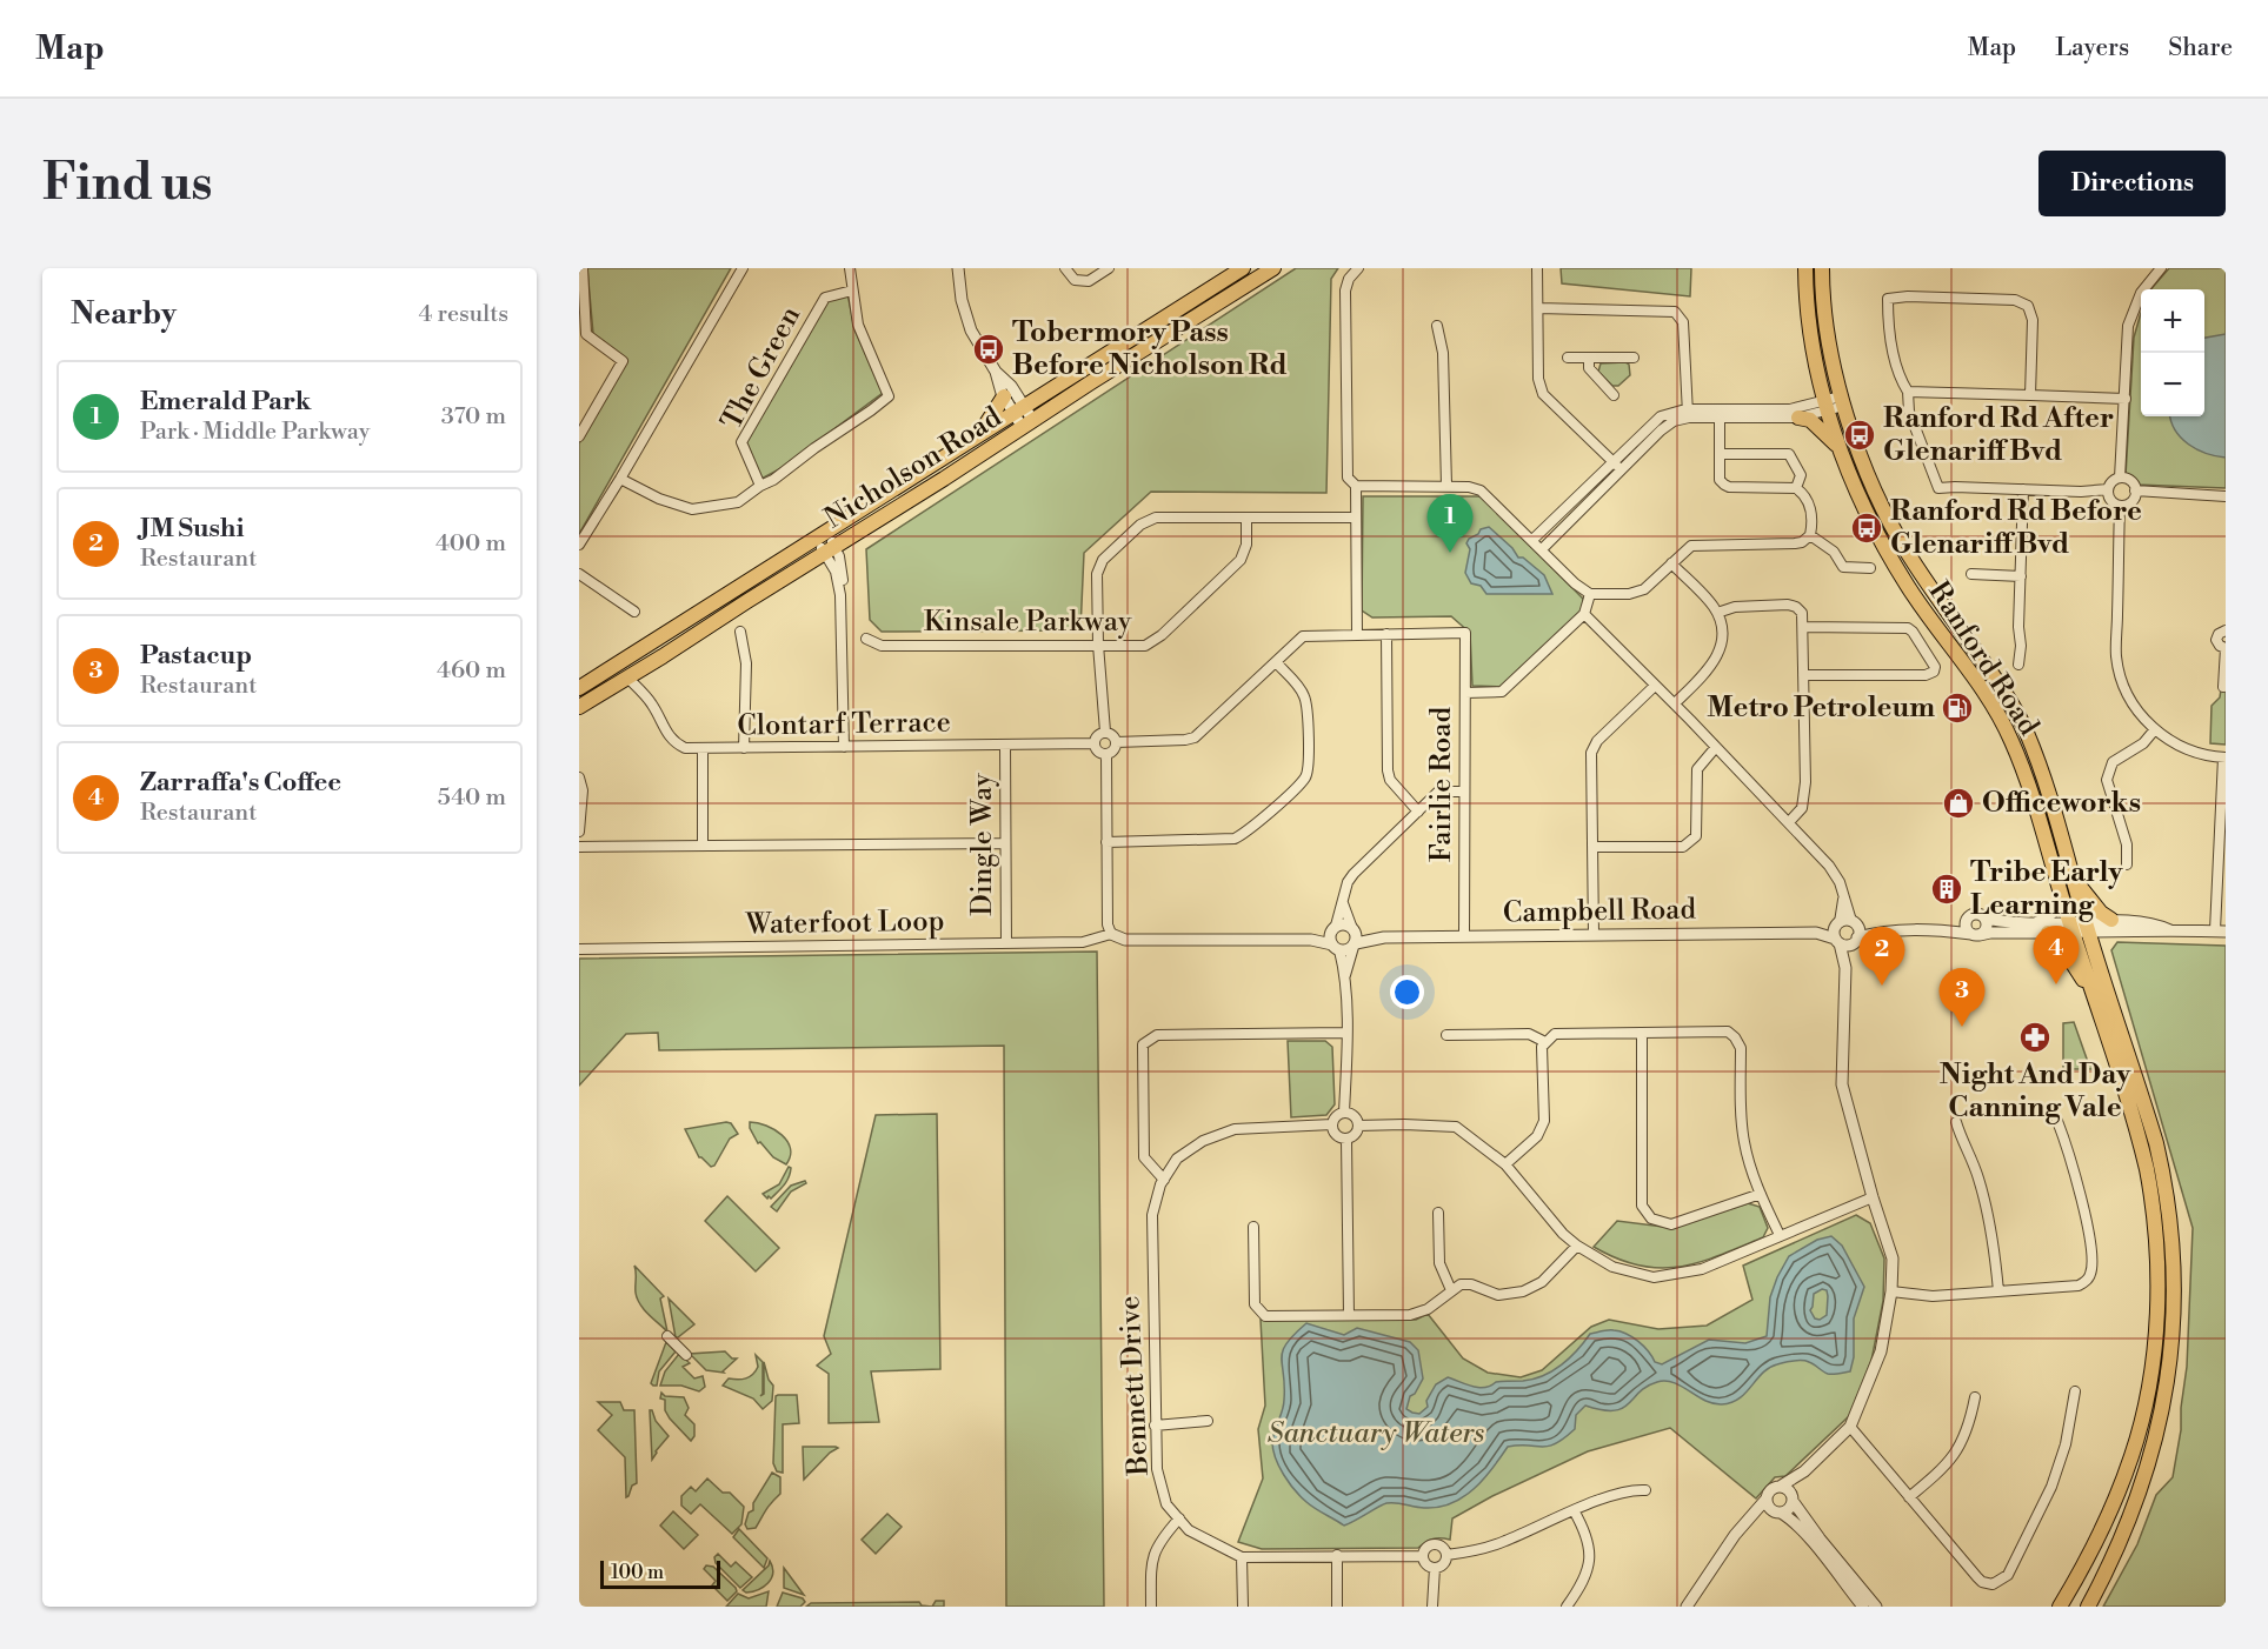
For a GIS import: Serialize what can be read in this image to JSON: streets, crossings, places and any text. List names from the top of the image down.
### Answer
{
  "streets": {
    "main road": ["Nicholson Road", "Ranford Road"],
    "street": [
      "The Green",
      "Kinsale Parkway",
      "Clontarf Terrace",
      "Fairlie Road",
      "Dingle Way",
      "Campbell Road",
      "Waterfoot Loop",
      "Bennett Drive"
    ]
  },
  "crossings": [
    ["Nicholson Road", "Clontarf Terrace"],
    ["Ranford Road", "Campbell Road"],
    ["Clontarf Terrace", "Dingle Way"],
    ["Fairlie Road", "Campbell Road"],
    ["Dingle Way", "Waterfoot Loop"],
    ["Campbell Road", "Waterfoot Loop"]
  ],
  "parks": ["Sanctuary Waters"],
  "places": {
    "bus stop": ["Tobermory Pass Before Nicholson Rd", "Ranford Rd After Glenariff Bvd", "Ranford Rd Before Glenariff Bvd"],
    "fuel station": ["Metro Petroleum"],
    "shop": ["Officeworks"],
    "building": ["Tribe Early Learning"],
    "pharmacy": ["Night And Day Canning Vale"]
  },
  "scale_bar": "100 m",
  "page": {
    "header": "Map",
    "nav": ["Map", "Layers", "Share"],
    "buttons": "Directions",
    "title": "Find us",
    "heading": ["Nearby", "4 results"],
    "map_buttons": ["+", "−"],
    "list": [
      {
        "mark": "1",
        "name": "Emerald Park",
        "note": "Park · Middle Parkway",
        "value": "370 m"
      },
      {
        "mark": "2",
        "name": "JM Sushi",
        "note": "Restaurant",
        "value": "400 m"
      },
      {
        "mark": "3",
        "name": "Pastacup",
        "note": "Restaurant",
        "value": "460 m"
      },
      {
        "mark": "4",
        "name": "Zarraffa's Coffee",
        "note": "Restaurant",
        "value": "540 m"
      }
    ],
    "pins": [
      "1",
      "4",
      "2",
      "3"
    ],
    "scale": "100 m"
  }
}
